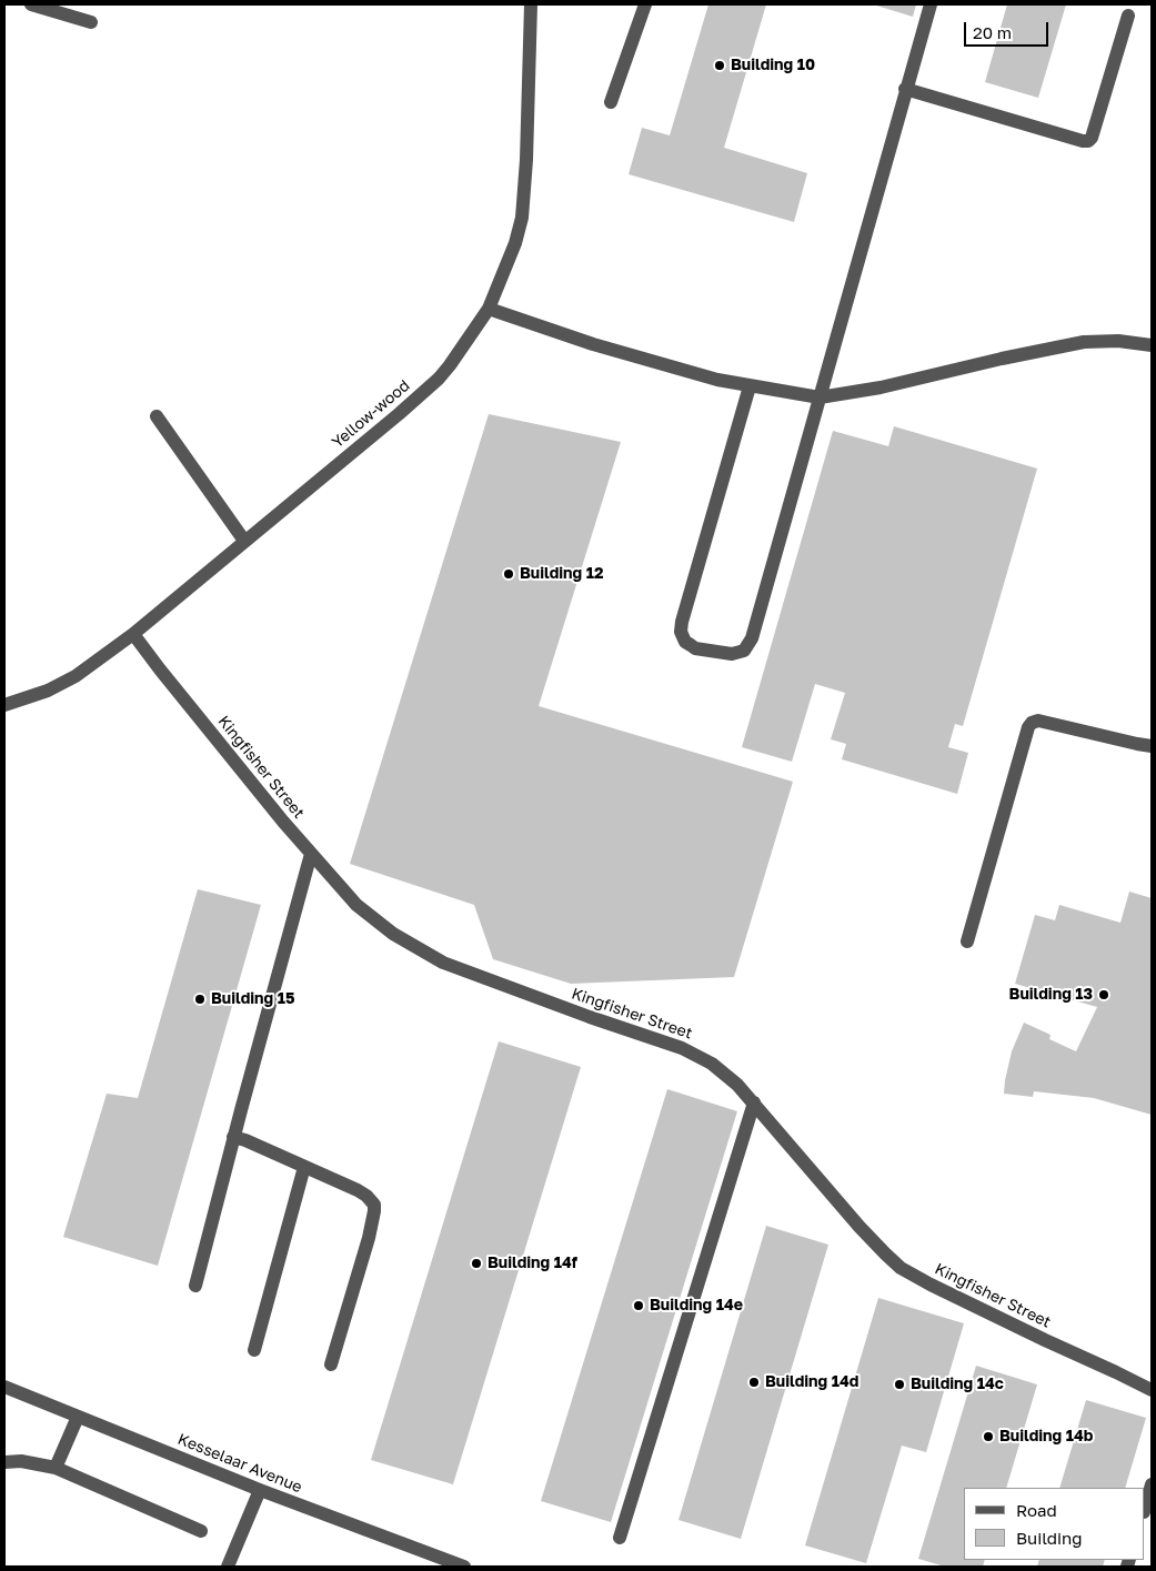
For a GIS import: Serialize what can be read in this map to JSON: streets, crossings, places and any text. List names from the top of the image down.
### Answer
{
  "streets": {
    "street": ["Yellow-wood", "Kingfisher Street", "Kesselaar Avenue"]
  },
  "crossings": [
    ["Yellow-wood", "Kingfisher Street"]
  ],
  "places": [
    "Building 10",
    "Building 12",
    "Building 13",
    "Building 15",
    "Building 14f",
    "Building 14e",
    "Building 14d",
    "Building 14c",
    "Building 14b"
  ],
  "legend": ["Road", "Building"],
  "scale_bar": "20 m"
}
